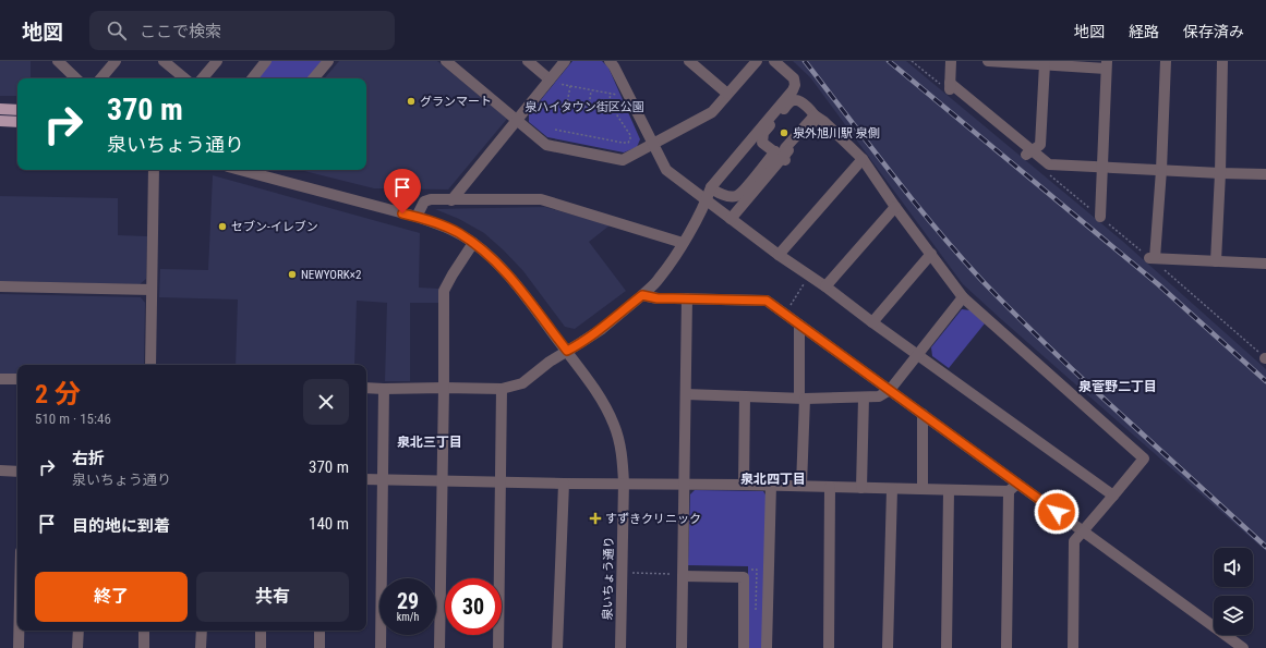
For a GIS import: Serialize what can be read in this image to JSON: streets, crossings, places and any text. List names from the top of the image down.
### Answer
{
  "streets": {
    "street": ["泉いちょう通り"]
  },
  "districts": ["泉菅野二丁目", "泉北三丁目", "泉北四丁目"],
  "parks": ["泉ハイタウン街区公園"],
  "places": {
    "other": [
      "グランマート",
      "泉外旭川駅 泉側",
      "セブン-イレブン",
      "NEWYORK×2"
    ],
    "health": ["すずきクリニック"]
  },
  "page": {
    "header": "地図",
    "search": "ここで検索",
    "nav": ["地図", "経路", "保存済み"],
    "turn": ["370 m", "泉いちょう通り"],
    "heading": ["2 分", "510 m · 15:46"],
    "list": [
      {
        "name": "右折",
        "note": "泉いちょう通り",
        "value": "370 m"
      },
      {
        "name": "目的地に到着",
        "value": "140 m"
      }
    ],
    "buttons": ["終了", "共有"],
    "speed": "29 km/h",
    "limit": "30"
  }
}
